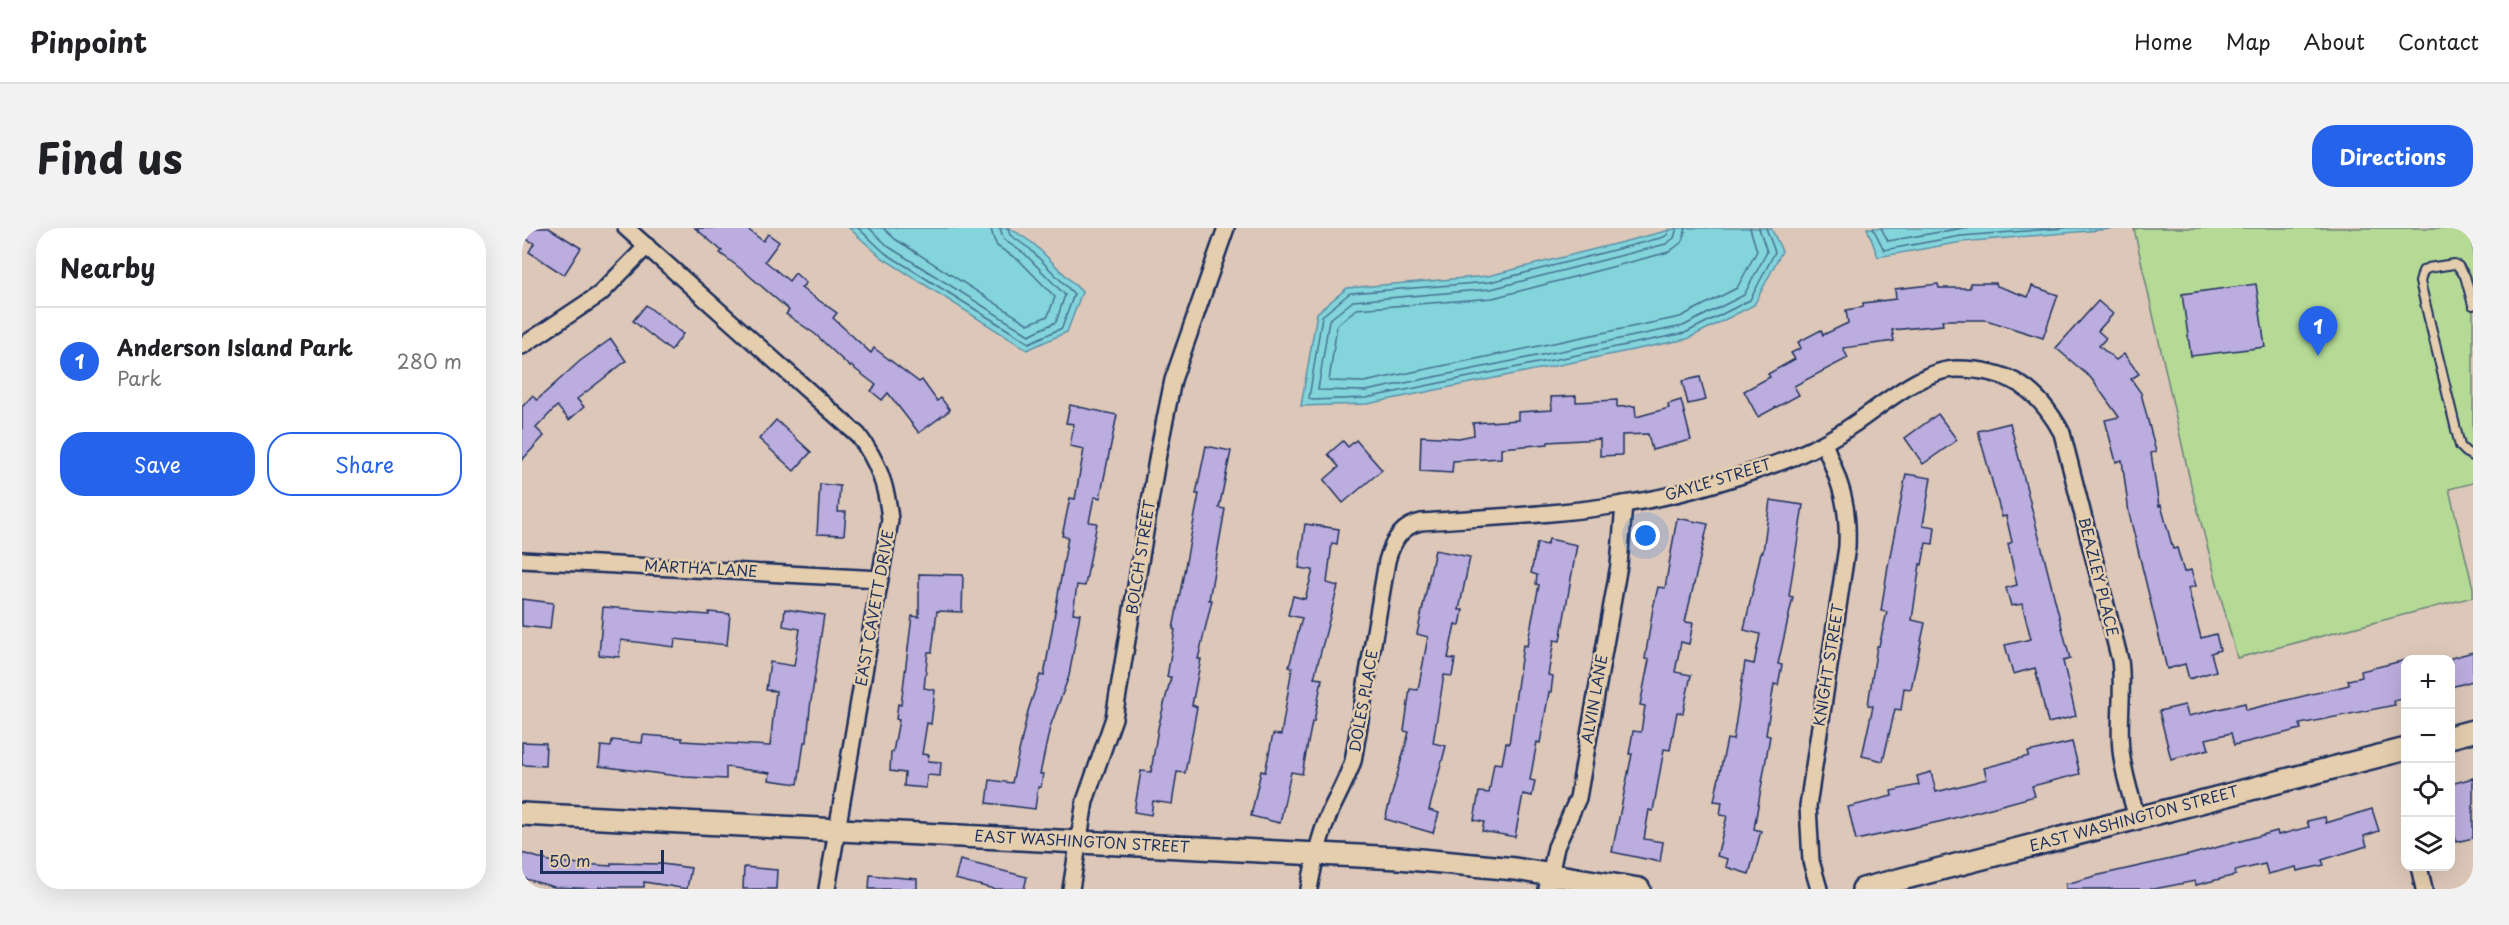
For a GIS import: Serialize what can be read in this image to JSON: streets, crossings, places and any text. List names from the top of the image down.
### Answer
{
  "streets": {
    "street": [
      "GAYLE STREET",
      "BOLCH STREET",
      "MARTHA LANE",
      "BEAZLEY PLACE",
      "EAST CAVETT DRIVE",
      "KNIGHT STREET",
      "ALVIN LANE",
      "DOLES PLACE",
      "EAST WASHINGTON STREET"
    ]
  },
  "crossings": [
    ["GAYLE STREET", "BEAZLEY PLACE"],
    ["GAYLE STREET", "KNIGHT STREET"],
    ["GAYLE STREET", "ALVIN LANE"],
    ["GAYLE STREET", "DOLES PLACE"],
    ["BOLCH STREET", "EAST WASHINGTON STREET"],
    ["MARTHA LANE", "EAST CAVETT DRIVE"],
    ["BEAZLEY PLACE", "EAST WASHINGTON STREET"],
    ["EAST CAVETT DRIVE", "EAST WASHINGTON STREET"],
    ["ALVIN LANE", "EAST WASHINGTON STREET"],
    ["DOLES PLACE", "EAST WASHINGTON STREET"]
  ],
  "scale_bar": "50 m",
  "page": {
    "header": "Pinpoint",
    "nav": [
      "Home",
      "Map",
      "About",
      "Contact"
    ],
    "title": "Find us",
    "buttons": [
      "Directions",
      ["Save", "Share"]
    ],
    "heading": "Nearby",
    "list": [
      {
        "mark": "1",
        "name": "Anderson Island Park",
        "note": "Park",
        "value": "280 m"
      }
    ],
    "pins": "1",
    "map_buttons": ["+", "−"],
    "scale": "50 m"
  }
}
